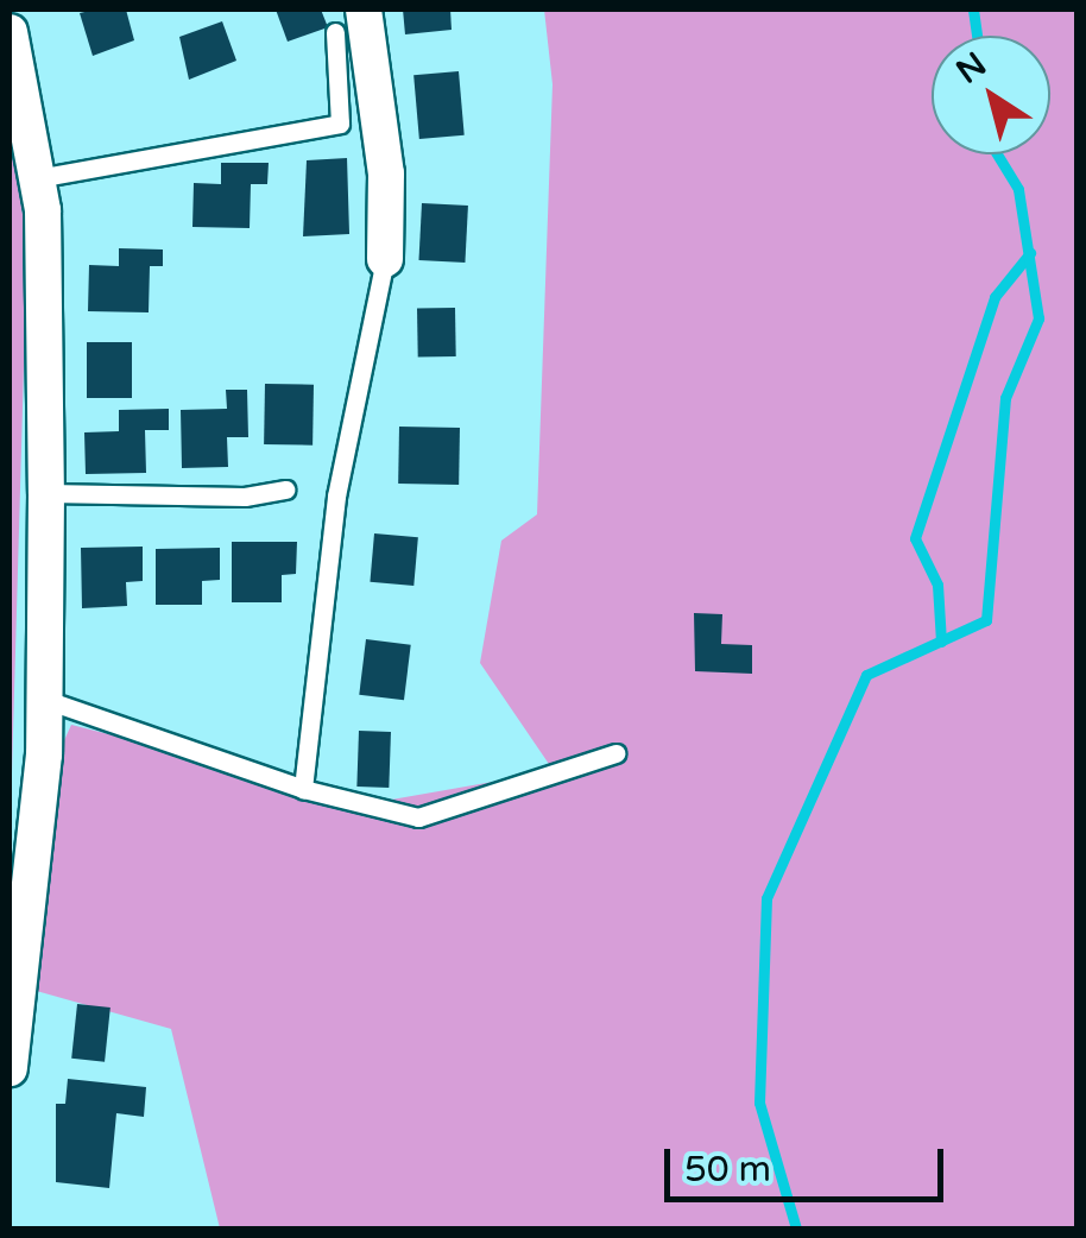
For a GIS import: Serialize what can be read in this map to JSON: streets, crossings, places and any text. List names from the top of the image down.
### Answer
{
  "scale_bar": "50 m",
  "north": "top left"
}
